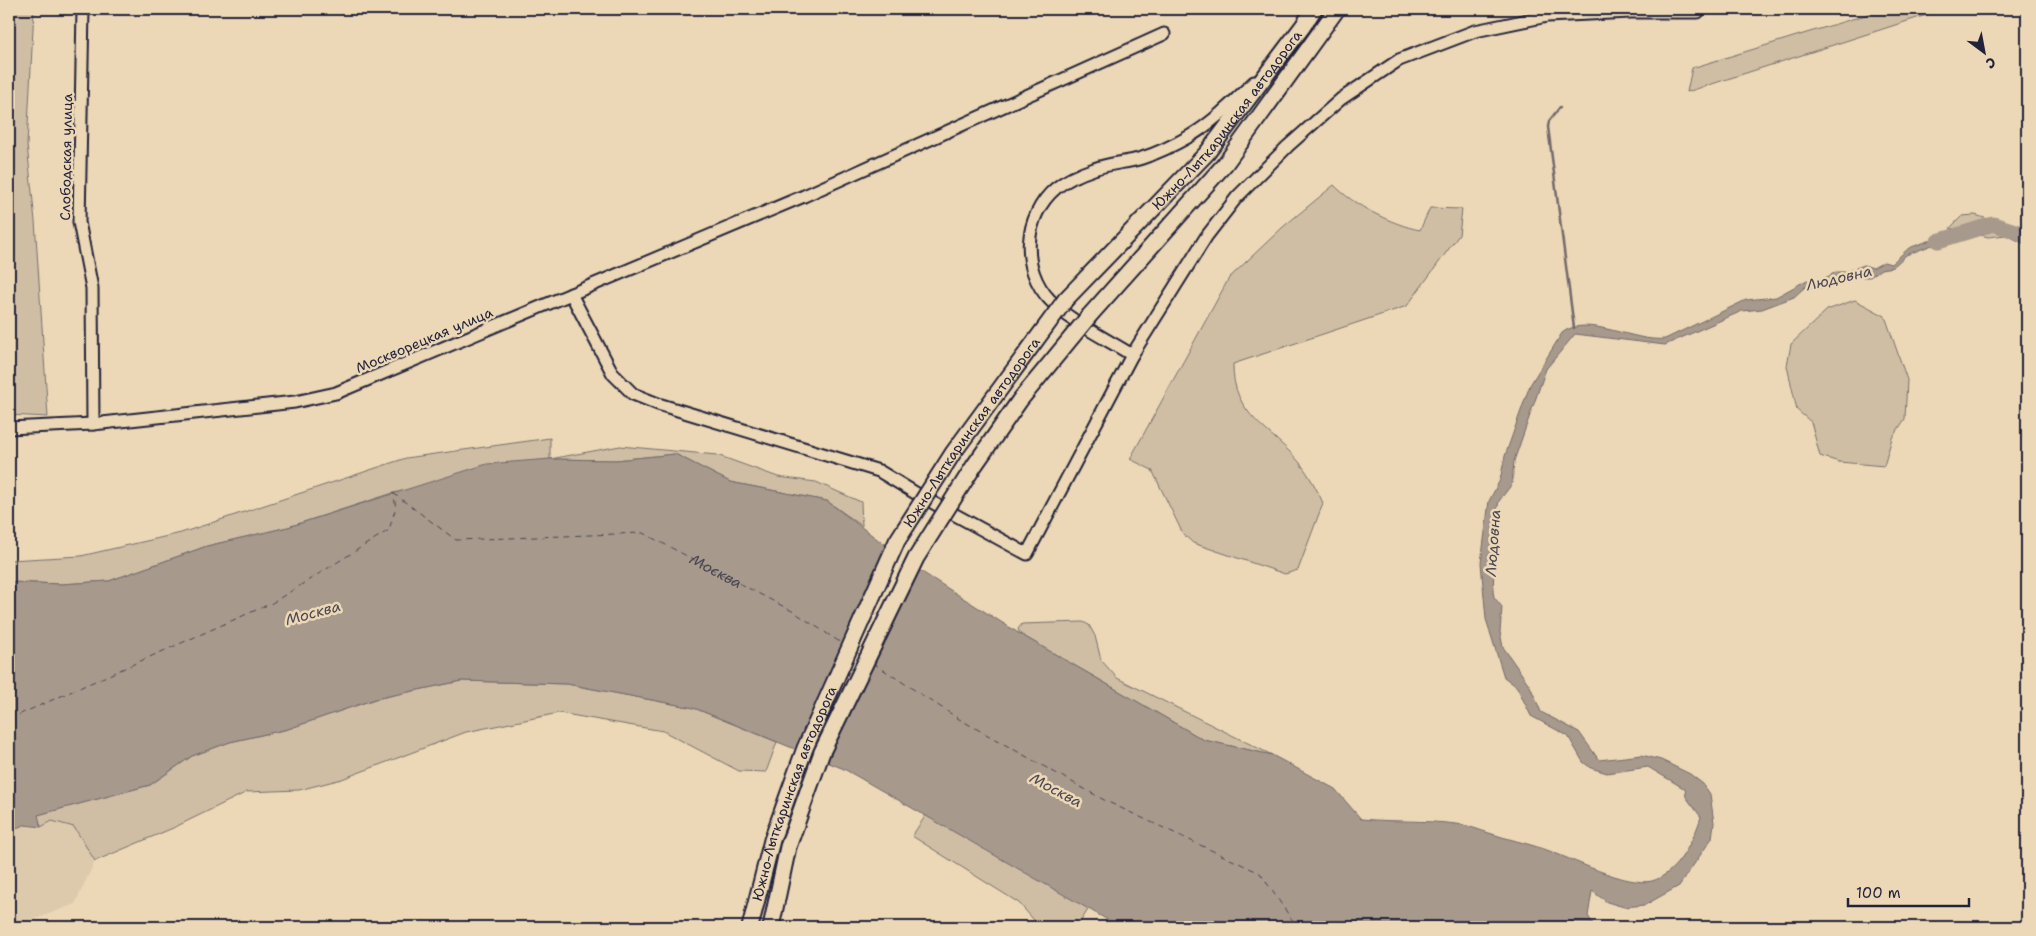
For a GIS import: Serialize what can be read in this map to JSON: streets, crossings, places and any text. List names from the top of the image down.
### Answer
{
  "streets": {
    "main road": ["Южно-Лыткаринская автодорога"],
    "street": ["Слободская улица", "Москворецкая улица"]
  },
  "crossings": [
    ["Слободская улица", "Москворецкая улица"]
  ],
  "water": ["Людовна", "Москва"],
  "scale_bar": "100 m",
  "north": "bottom right"
}
